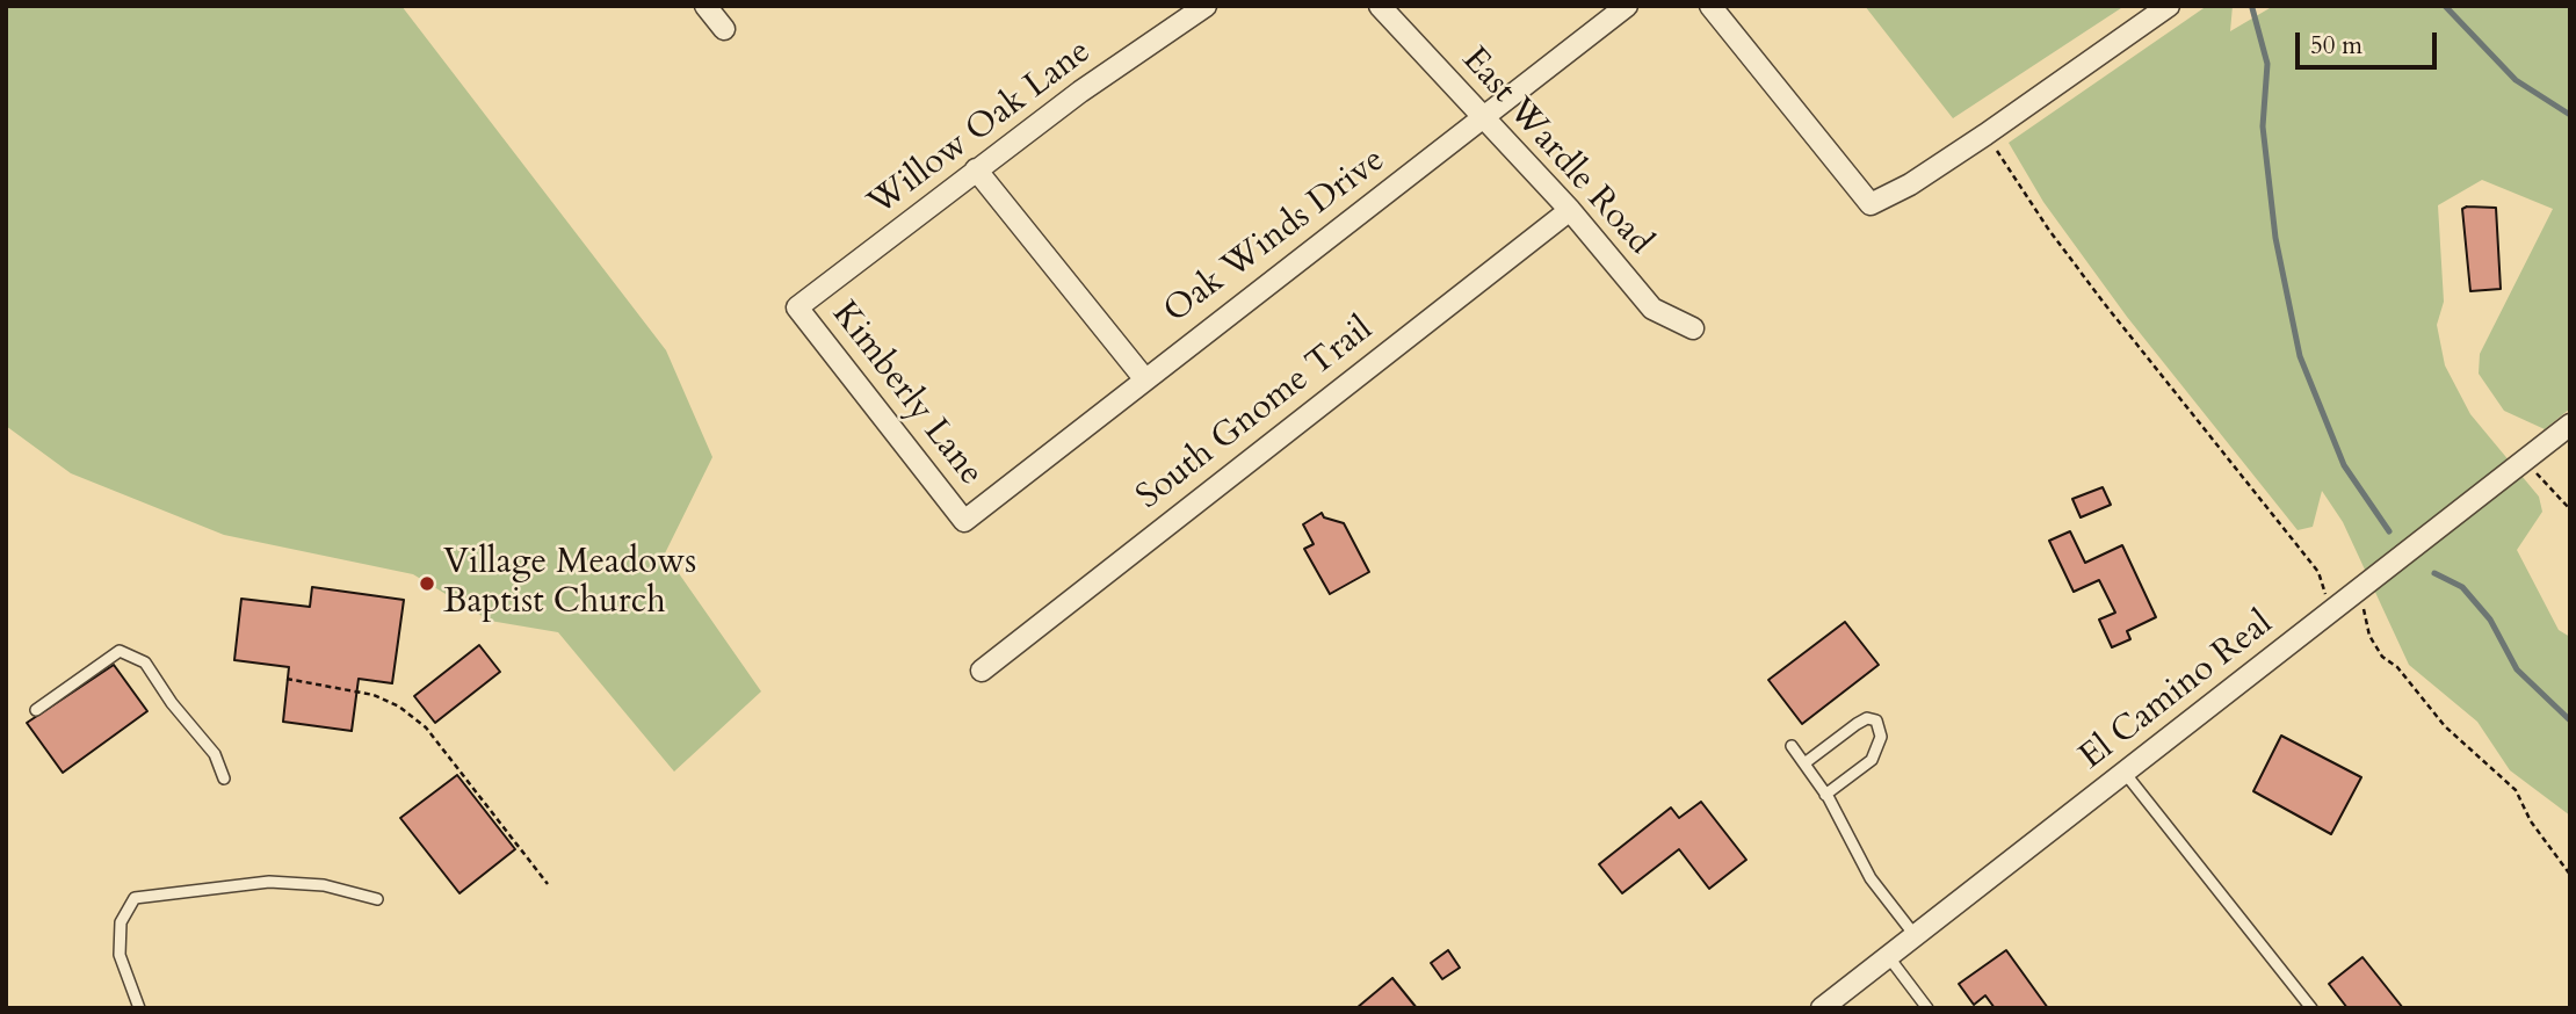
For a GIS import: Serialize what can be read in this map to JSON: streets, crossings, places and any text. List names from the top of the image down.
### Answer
{
  "streets": {
    "street": [
      "Willow Oak Lane",
      "East Wardle Road",
      "Oak Winds Drive",
      "Kimberly Lane",
      "South Gnome Trail",
      "El Camino Real"
    ]
  },
  "crossings": [
    ["Willow Oak Lane", "Kimberly Lane"],
    ["East Wardle Road", "Oak Winds Drive"],
    ["East Wardle Road", "South Gnome Trail"],
    ["Oak Winds Drive", "Kimberly Lane"]
  ],
  "places": ["Village Meadows Baptist Church"],
  "scale_bar": "50 m"
}
